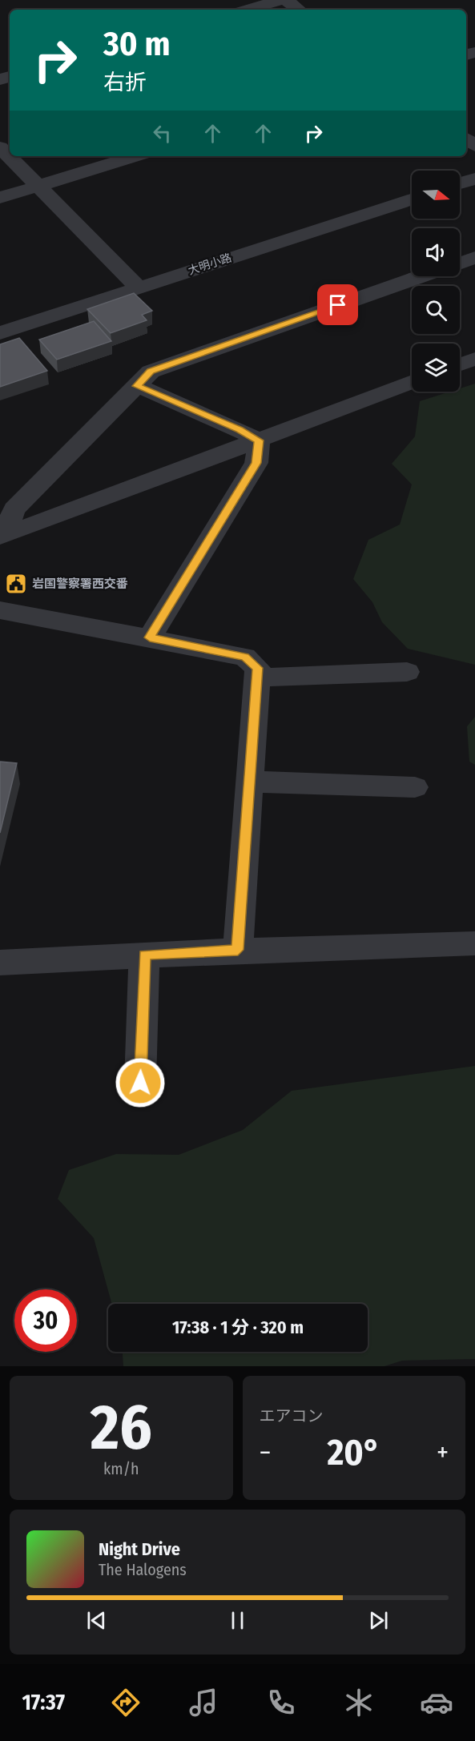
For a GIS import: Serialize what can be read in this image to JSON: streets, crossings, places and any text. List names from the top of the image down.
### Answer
{
  "streets": {
    "street": ["大明小路"]
  },
  "places": {
    "public building": ["岩国警察署西交番"]
  },
  "north": "right",
  "page": {
    "turn": ["30 m", "右折"],
    "limit": "30",
    "trip": "17:38 · 1 分 · 320 m",
    "tile": [
      ["26", "km/h"],
      "エアコン"
    ],
    "heat": ["−", "20°", "+"],
    "song": ["Night Drive", "The Halogens"],
    "tabs": "17:37"
  }
}
